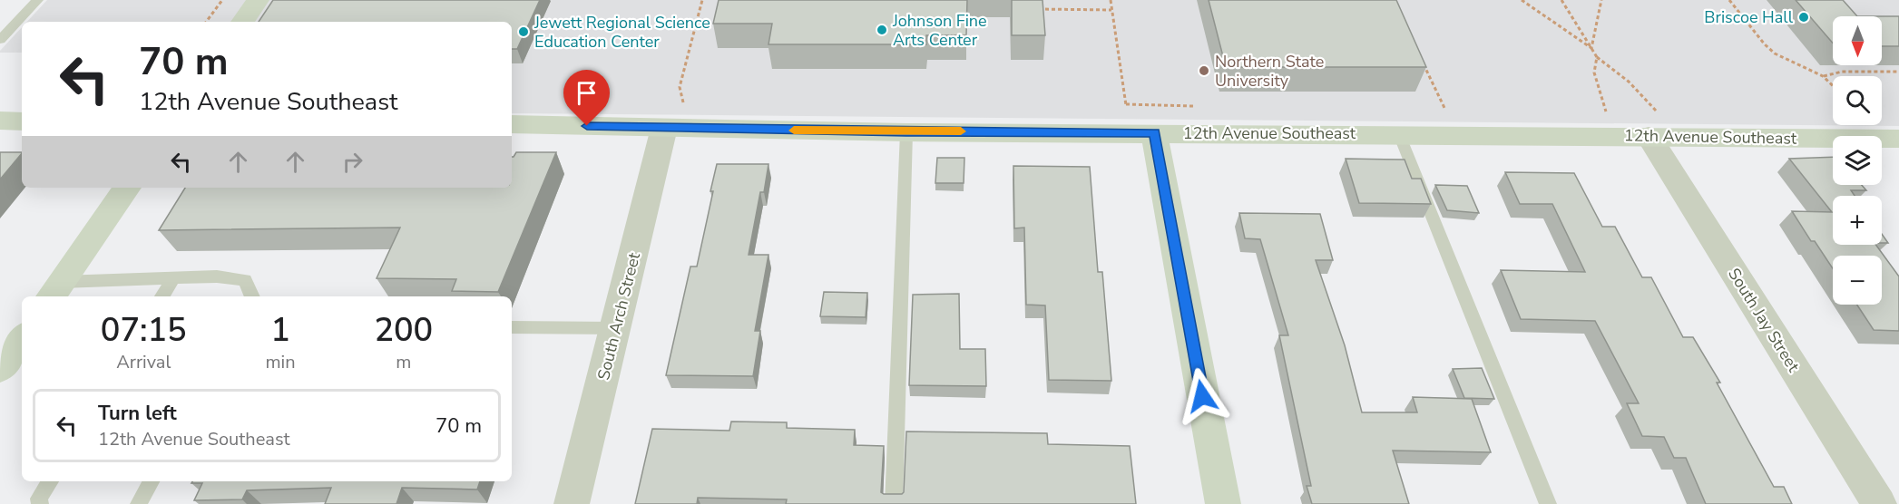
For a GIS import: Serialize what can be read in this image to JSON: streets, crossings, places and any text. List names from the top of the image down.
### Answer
{
  "streets": {
    "street": ["12th Avenue Southeast", "South Arch Street", "South Jay Street"]
  },
  "crossings": [
    ["12th Avenue Southeast", "South Arch Street"],
    ["12th Avenue Southeast", "South Jay Street"]
  ],
  "places": [
    "Briscoe Hall",
    "Johnson Fine Arts Center",
    "Jewett Regional Science Education Center",
    "Northern State University"
  ],
  "north": "bottom",
  "page": {
    "map_buttons": ["+", "−"],
    "turn": ["70 m", "12th Avenue Southeast"],
    "eta": [
      "07:15",
      "Arrival",
      "1",
      "min",
      "200",
      "m"
    ],
    "list": [
      {
        "name": "Turn left",
        "note": "12th Avenue Southeast",
        "value": "70 m"
      }
    ]
  }
}
